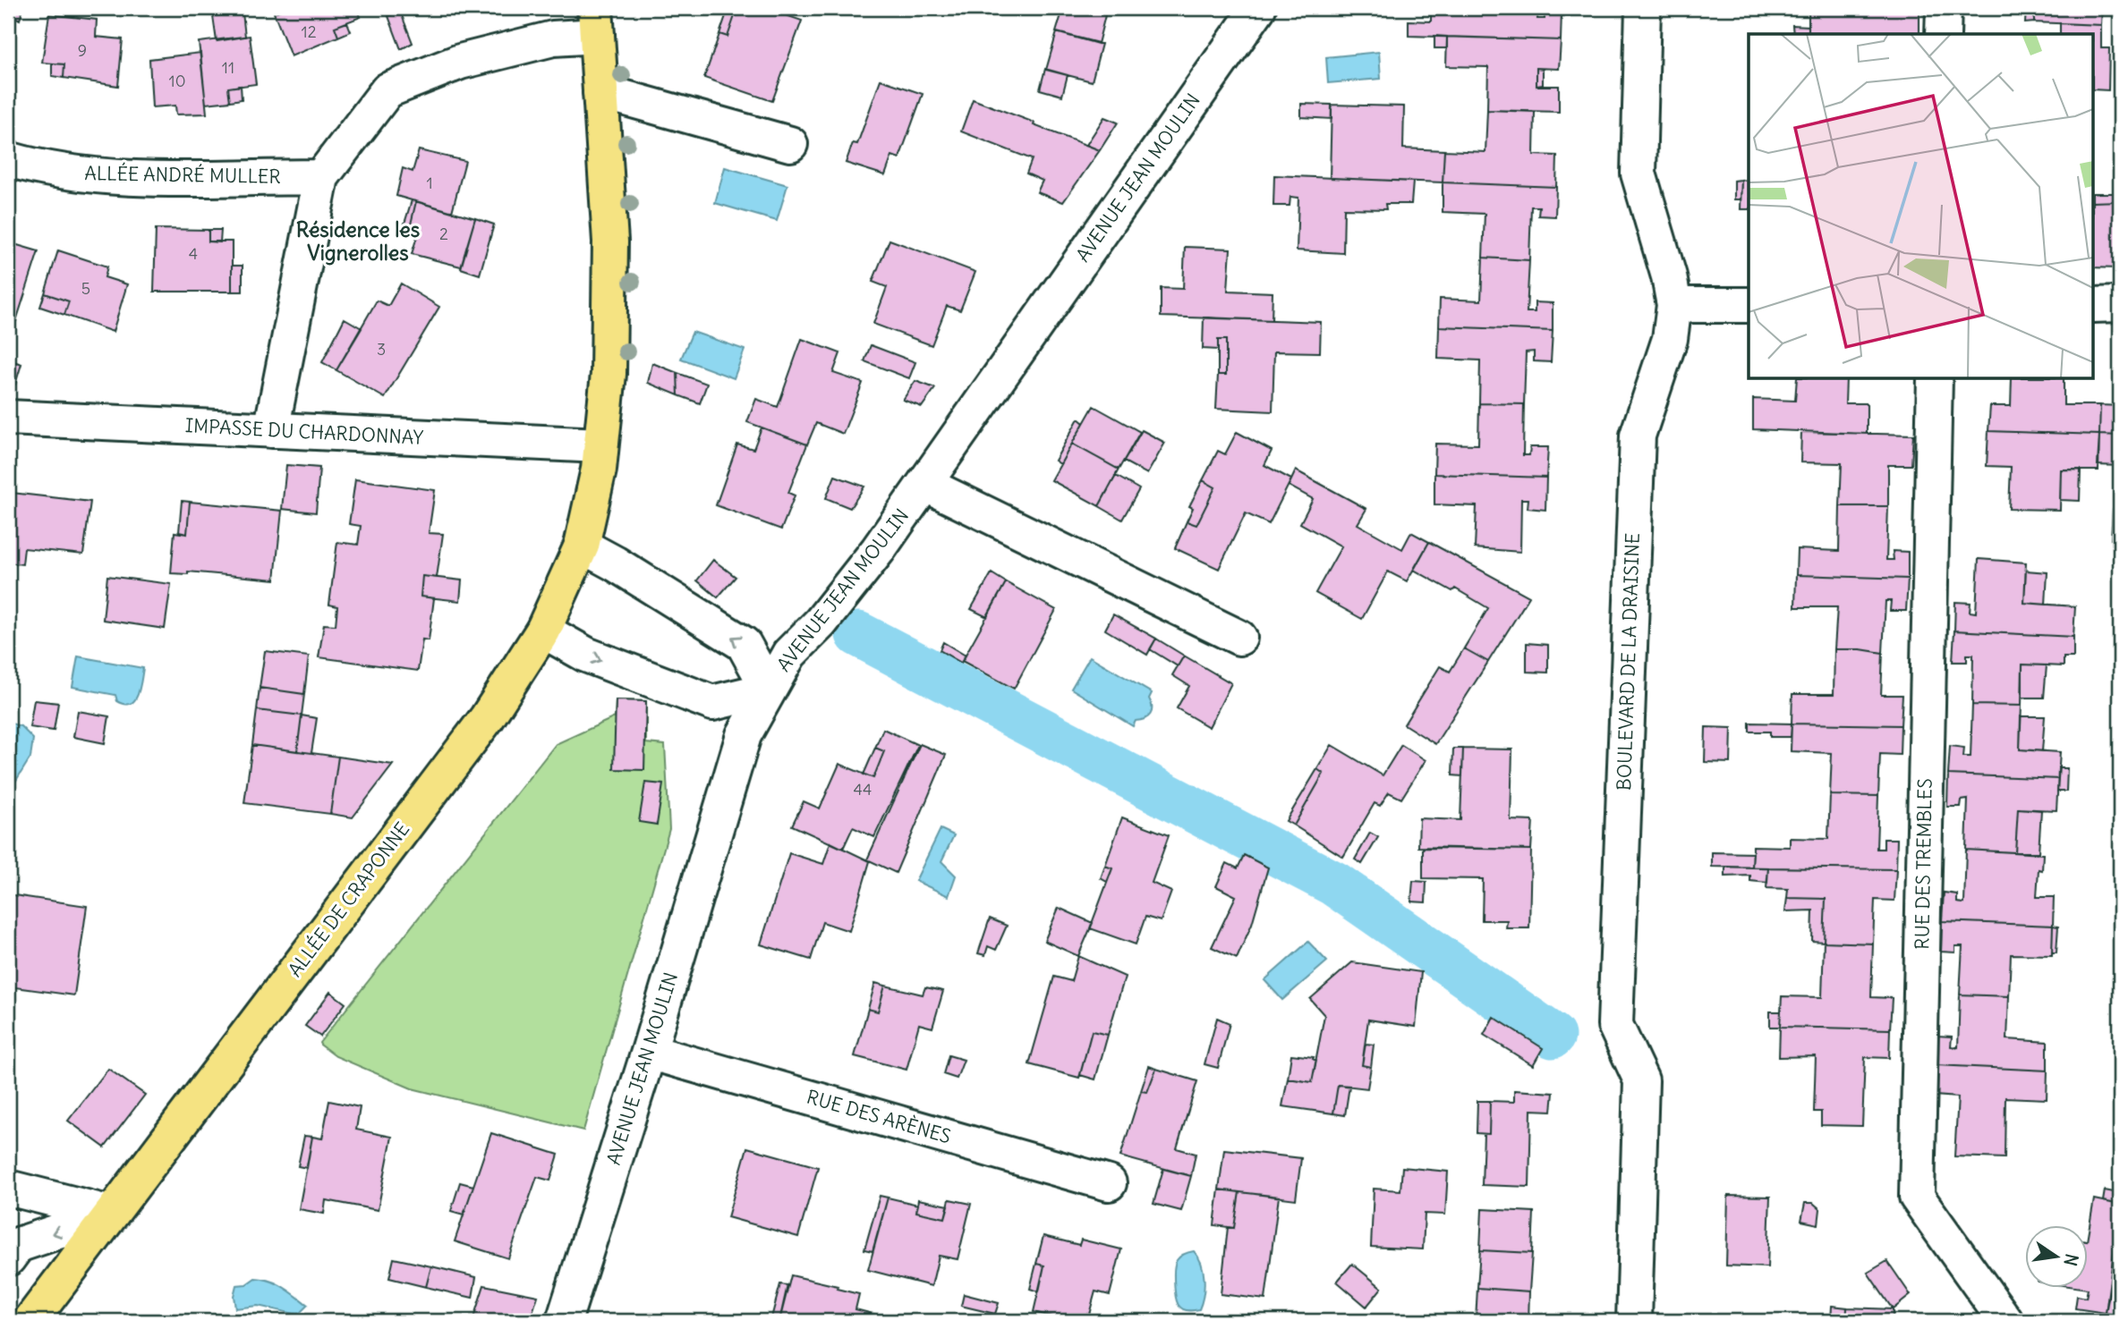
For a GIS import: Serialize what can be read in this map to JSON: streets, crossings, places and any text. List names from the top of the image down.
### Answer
{
  "streets": {
    "main road": ["ALLÉE DE CRAPONNE"],
    "street": [
      "ALLÉE ANDRÉ MULLER",
      "AVENUE JEAN MOULIN",
      "IMPASSE DU CHARDONNAY",
      "BOULEVARD DE LA DRAISINE",
      "RUE DES TREMBLES",
      "RUE DES ARÈNES"
    ]
  },
  "crossings": [
    ["AVENUE JEAN MOULIN", "RUE DES ARÈNES"],
    ["IMPASSE DU CHARDONNAY", "ALLÉE DE CRAPONNE"]
  ],
  "districts": ["Résidence les Vignerolles"],
  "house_numbers": [
    "12",
    "9",
    "11",
    "10",
    "1",
    "2",
    "4",
    "5",
    "3",
    "44"
  ],
  "north": "right"
}
